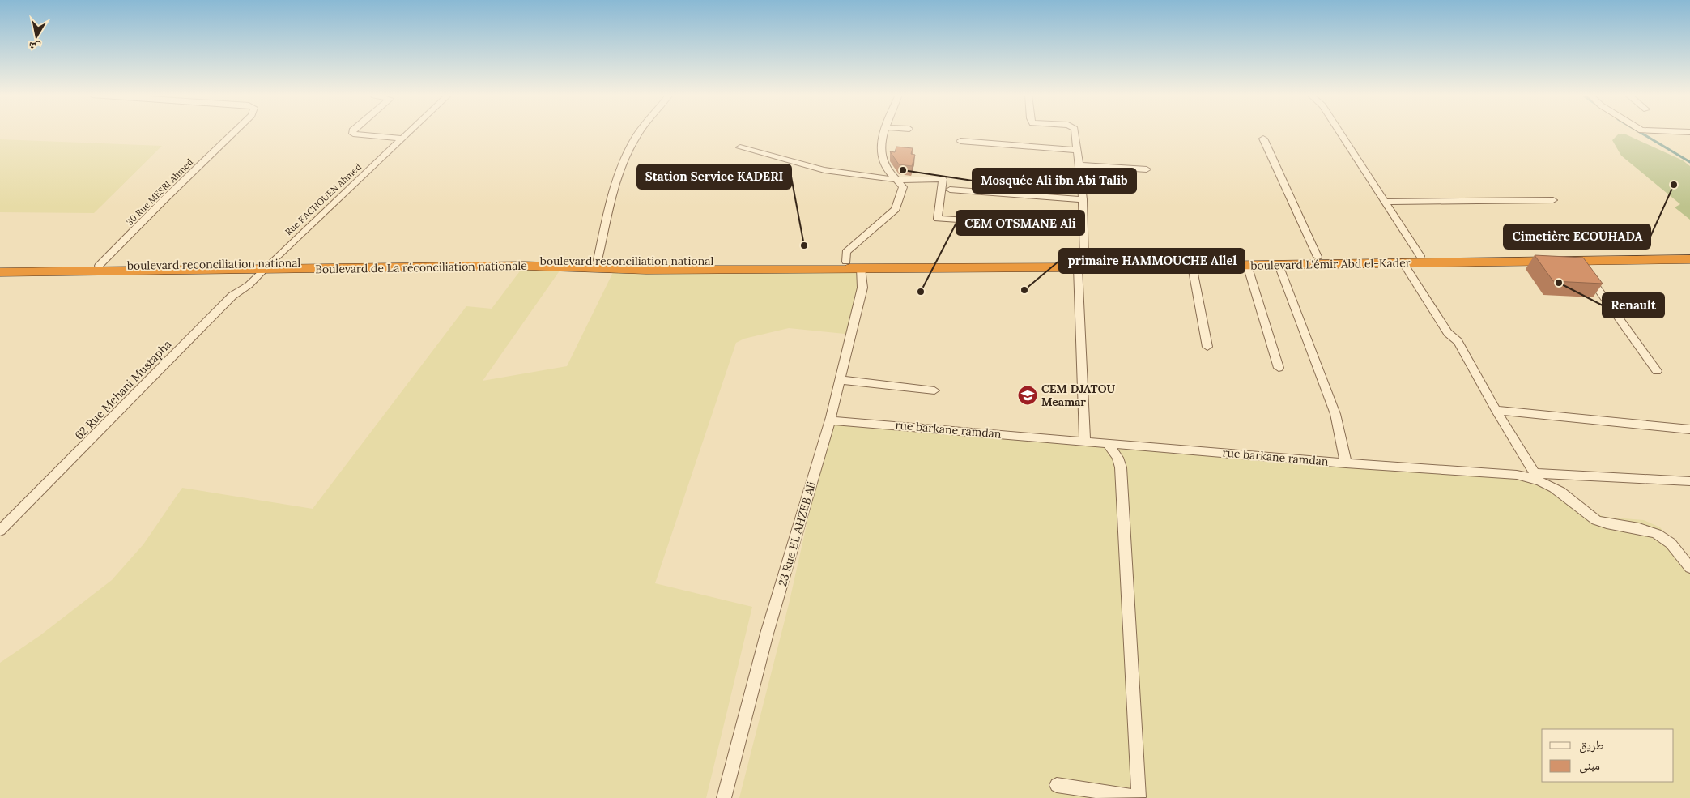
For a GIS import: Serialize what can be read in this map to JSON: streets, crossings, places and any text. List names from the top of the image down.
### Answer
{
  "streets": {
    "highway": ["boulevard reconciliation national", "boulevard L'émir Abd el-Kader", "Boulevard de La réconciliation nationale"],
    "street": [
      "30 Rue MESRI Ahmed",
      "Rue KACHOUEN Ahmed",
      "62 Rue Mehani Mustapha",
      "rue barkane ramdan",
      "23 Rue EL AHZEB Ali"
    ]
  },
  "crossings": [
    ["30 Rue MESRI Ahmed", "boulevard reconciliation national"],
    ["Rue KACHOUEN Ahmed", "boulevard reconciliation national"],
    ["Rue KACHOUEN Ahmed", "Boulevard de La réconciliation nationale"],
    ["Rue KACHOUEN Ahmed", "62 Rue Mehani Mustapha"],
    ["boulevard reconciliation national", "boulevard L'émir Abd el-Kader"],
    ["boulevard reconciliation national", "Boulevard de La réconciliation nationale"],
    ["boulevard reconciliation national", "62 Rue Mehani Mustapha"],
    ["boulevard reconciliation national", "23 Rue EL AHZEB Ali"],
    ["boulevard L'émir Abd el-Kader", "Boulevard de La réconciliation nationale"],
    ["boulevard L'émir Abd el-Kader", "23 Rue EL AHZEB Ali"],
    ["Boulevard de La réconciliation nationale", "62 Rue Mehani Mustapha"],
    ["Boulevard de La réconciliation nationale", "23 Rue EL AHZEB Ali"],
    ["rue barkane ramdan", "23 Rue EL AHZEB Ali"]
  ],
  "places": {
    "other": [
      "Mosquée Ali ibn Abi Talib",
      "Cimetière ECOUHADA",
      "Station Service KADERI",
      "Renault",
      "primaire HAMMOUCHE Allel",
      "CEM OTSMANE Ali"
    ],
    "school or university": ["CEM DJATOU Meamar"]
  },
  "legend": ["طريق", "مبنى"],
  "north": "bottom"
}
